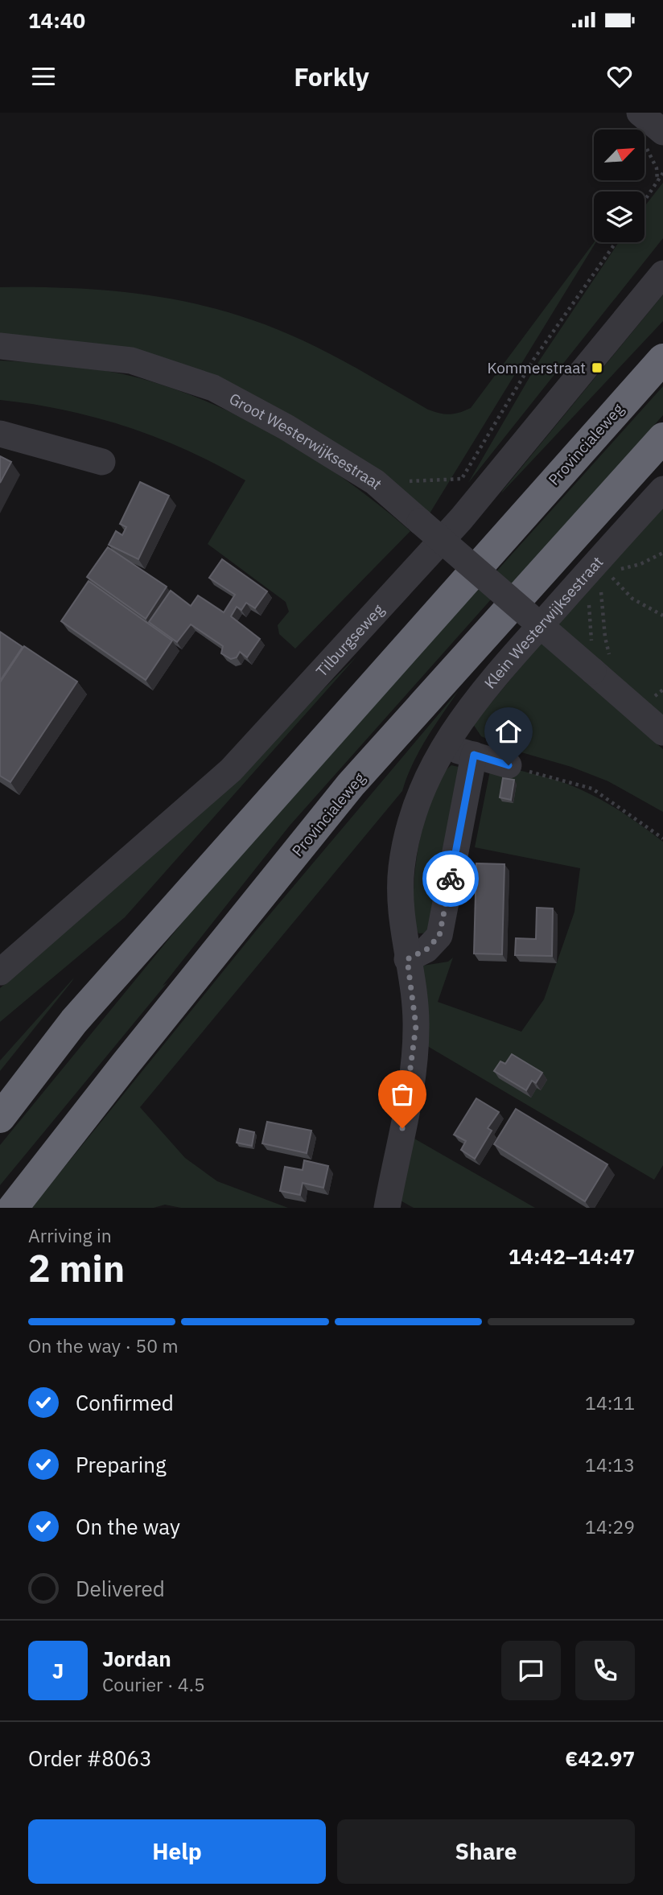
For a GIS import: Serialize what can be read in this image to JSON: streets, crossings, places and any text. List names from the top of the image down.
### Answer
{
  "streets": {
    "highway": ["Provincialeweg"],
    "street": ["Groot Westerwijksestraat", "Klein Westerwijksestraat", "Tilburgseweg"]
  },
  "places": {
    "transit": ["Kommerstraat"]
  },
  "north": "top right",
  "page": {
    "status": "14:40",
    "header": "Forkly",
    "heading": ["2 min", "Arriving in", "14:42–14:47"],
    "panel": [
      "Jordan",
      "Courier · 4.5",
      "Order #8063",
      "€42.97"
    ],
    "bar": "On the way · 50 m",
    "list": [
      ["Confirmed", "14:11"],
      ["Preparing", "14:13"],
      ["On the way", "14:29"],
      "Delivered"
    ],
    "round": "J",
    "buttons": ["Help", "Share"]
  }
}
